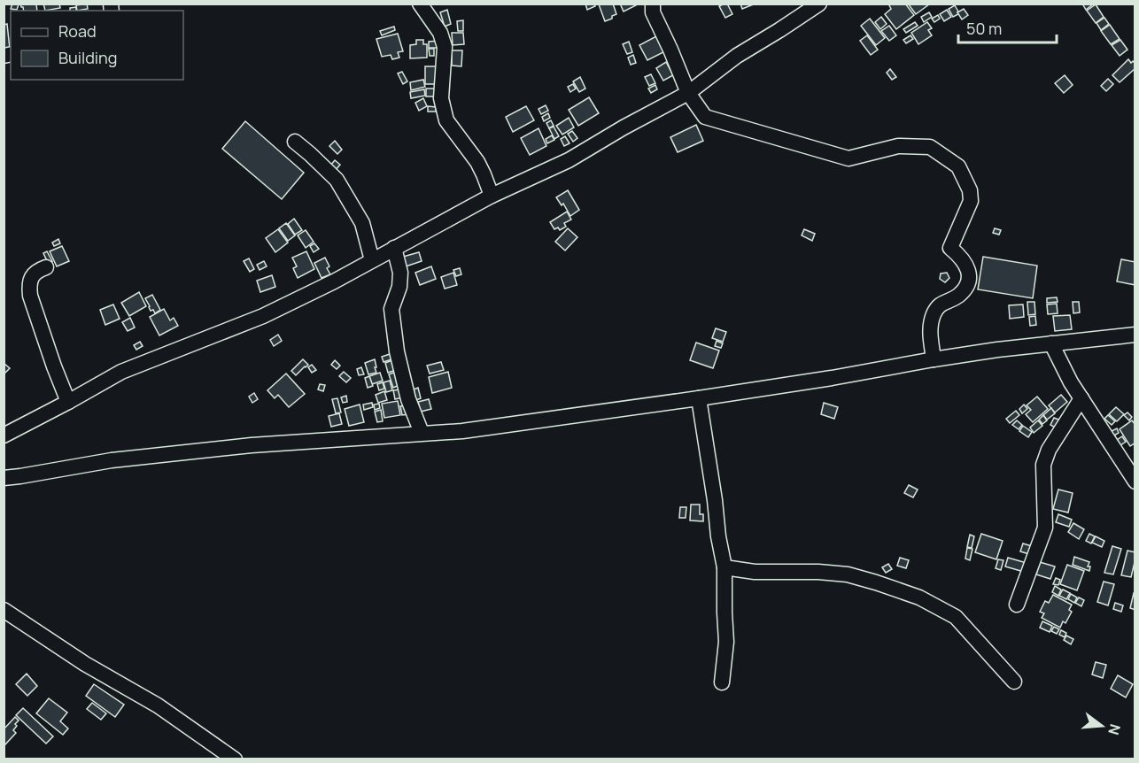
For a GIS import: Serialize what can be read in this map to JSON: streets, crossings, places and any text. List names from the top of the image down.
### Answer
{
  "legend": ["Road", "Building"],
  "scale_bar": "50 m",
  "north": "right"
}
